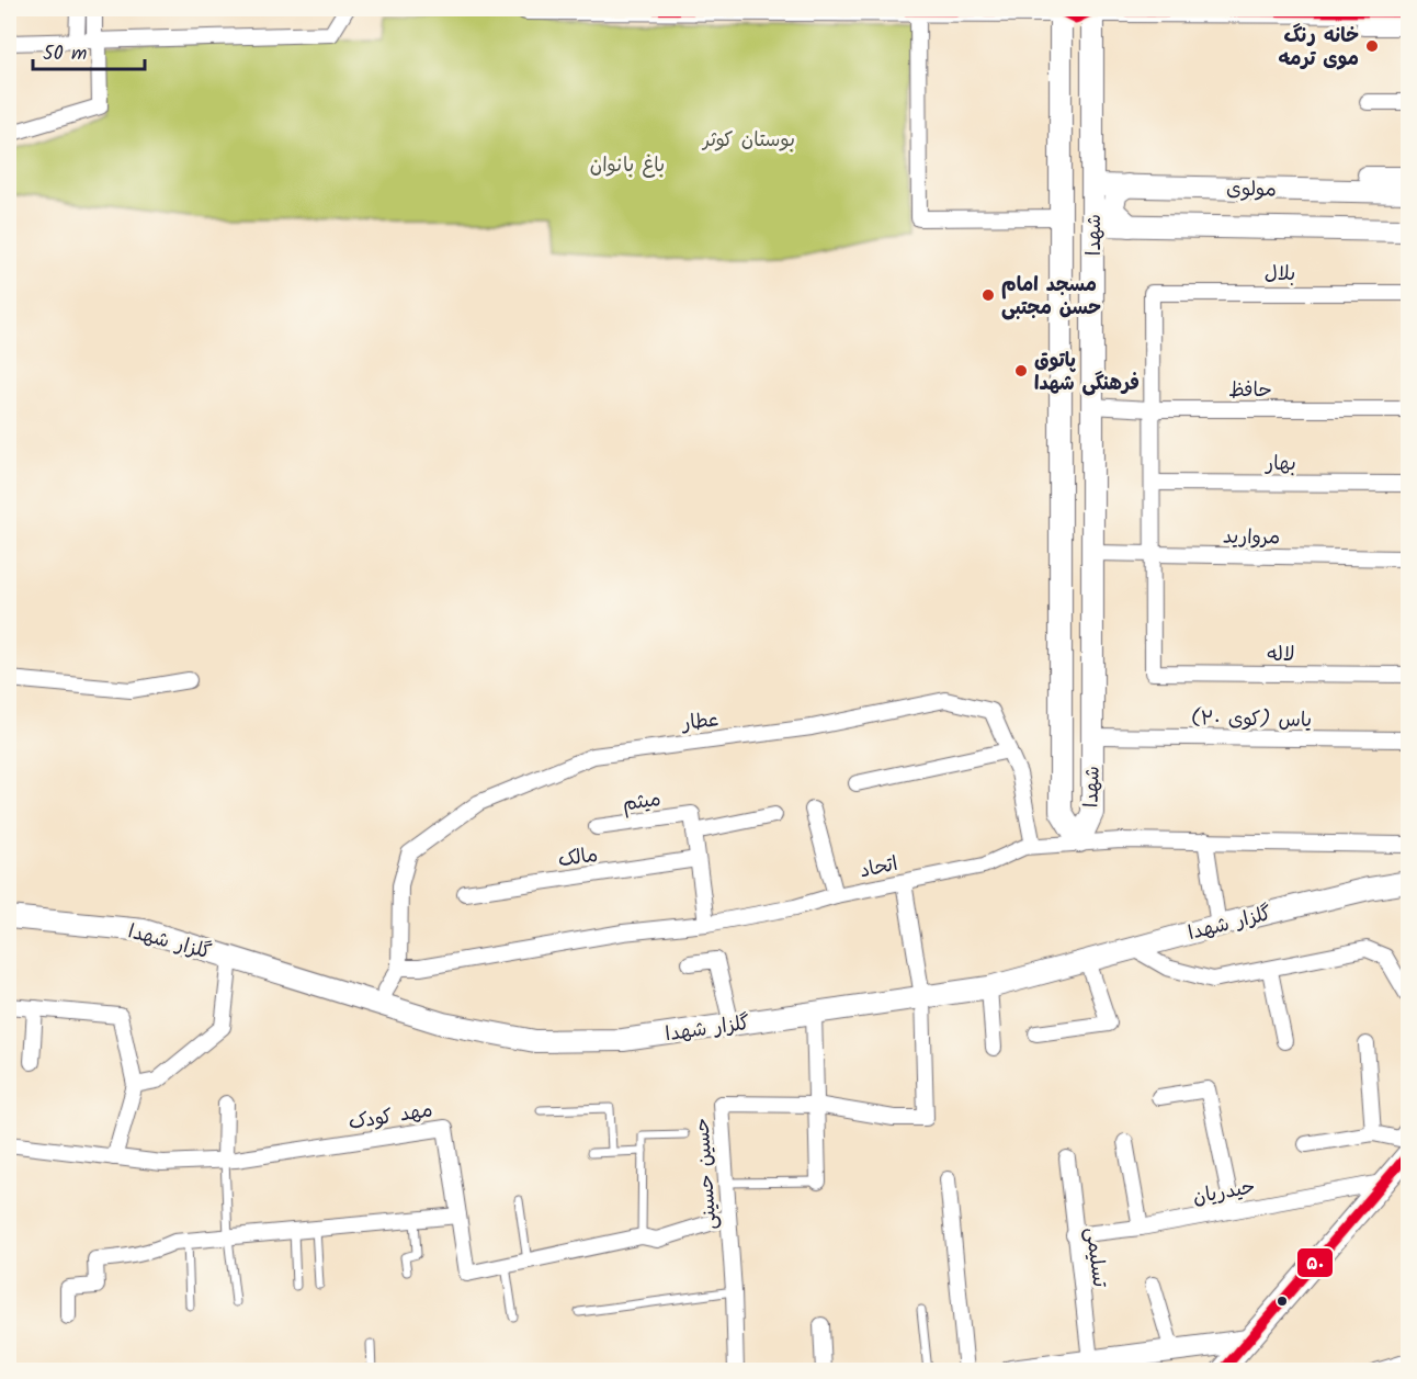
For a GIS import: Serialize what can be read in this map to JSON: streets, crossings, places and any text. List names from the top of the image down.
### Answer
{
  "streets": {
    "street": [
      "مولوی",
      "شهدا",
      "بلال",
      "حافظ",
      "بهار",
      "مروارید",
      "لاله",
      "یاس (کوی ۲۰)",
      "عطار",
      "میثم",
      "مالک",
      "اتحاد",
      "گلزار شهدا",
      "مهد کودک",
      "حسین حسینی",
      "حیدریان",
      "تسلیمی"
    ]
  },
  "crossings": [
    ["مولوی", "شهدا"],
    ["شهدا", "حافظ"],
    ["شهدا", "مروارید"],
    ["شهدا", "یاس (کوی ۲۰)"],
    ["شهدا", "اتحاد"],
    ["بلال", "حافظ"],
    ["مروارید", "لاله"],
    ["عطار", "اتحاد"],
    ["گلزار شهدا", "حسین حسینی"],
    ["مهد کودک", "حسین حسینی"],
    ["حیدریان", "تسلیمی"]
  ],
  "parks": ["بوستان کوثر", "باغ بانوان"],
  "places": ["خانه رنگ موی ترمه", "مسجد امام حسن مجتبی", "پاتوق فرهنگی شهدا"],
  "lines": ["transit line ۵۰"],
  "scale_bar": "50 m"
}
